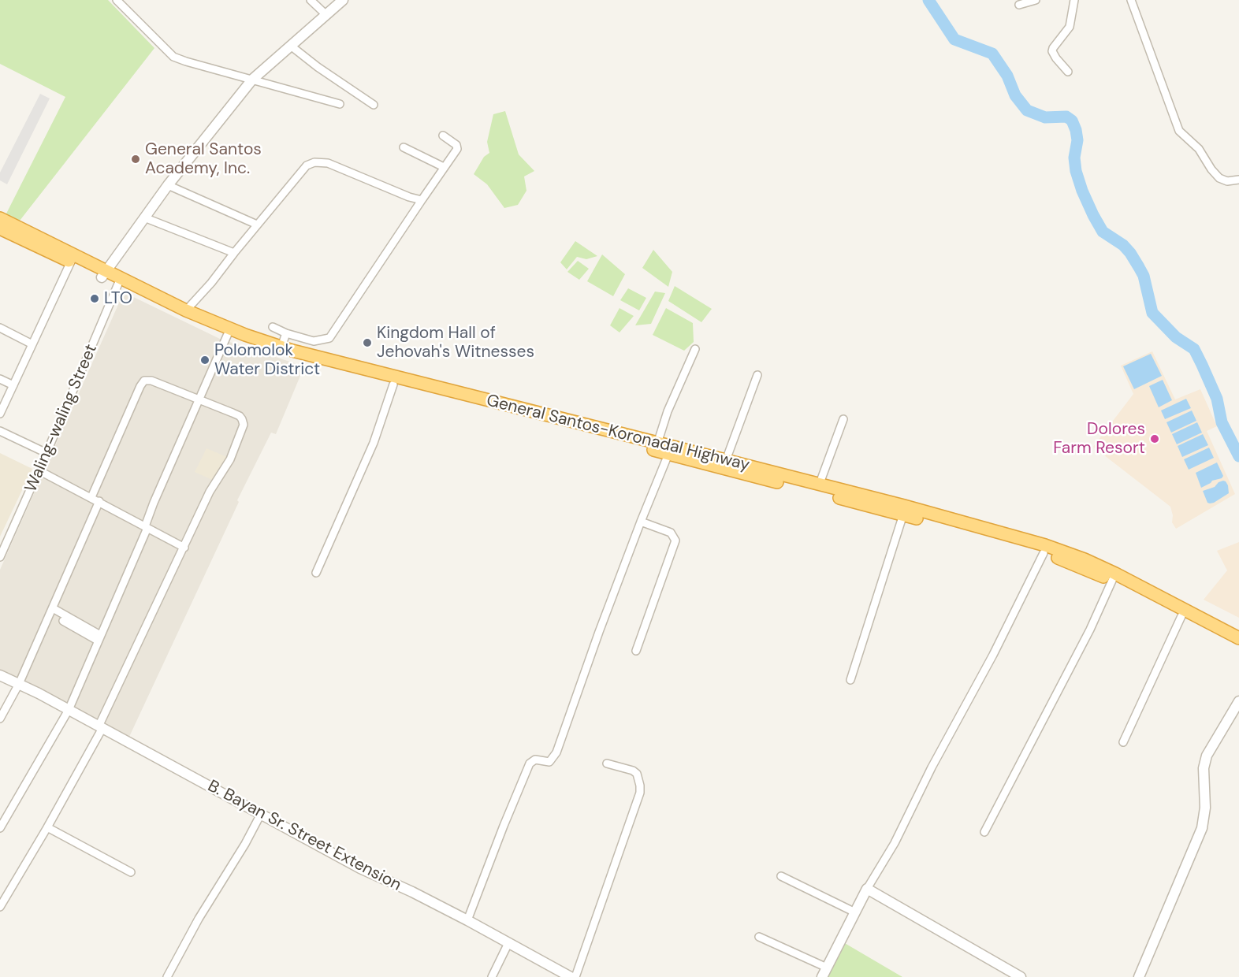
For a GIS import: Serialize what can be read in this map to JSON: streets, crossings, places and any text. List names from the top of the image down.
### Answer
{
  "streets": {
    "highway": ["General Santos-Koronadal Highway"],
    "street": ["Waling-waling Street", "B. Bayan Sr. Street Extension"]
  },
  "crossings": [
    ["Waling-waling Street", "General Santos-Koronadal Highway"]
  ],
  "places": [
    "General Santos Academy, Inc.",
    "LTO",
    "Kingdom Hall of Jehovah's Witnesses",
    "Polomolok Water District",
    "Dolores Farm Resort"
  ]
}
